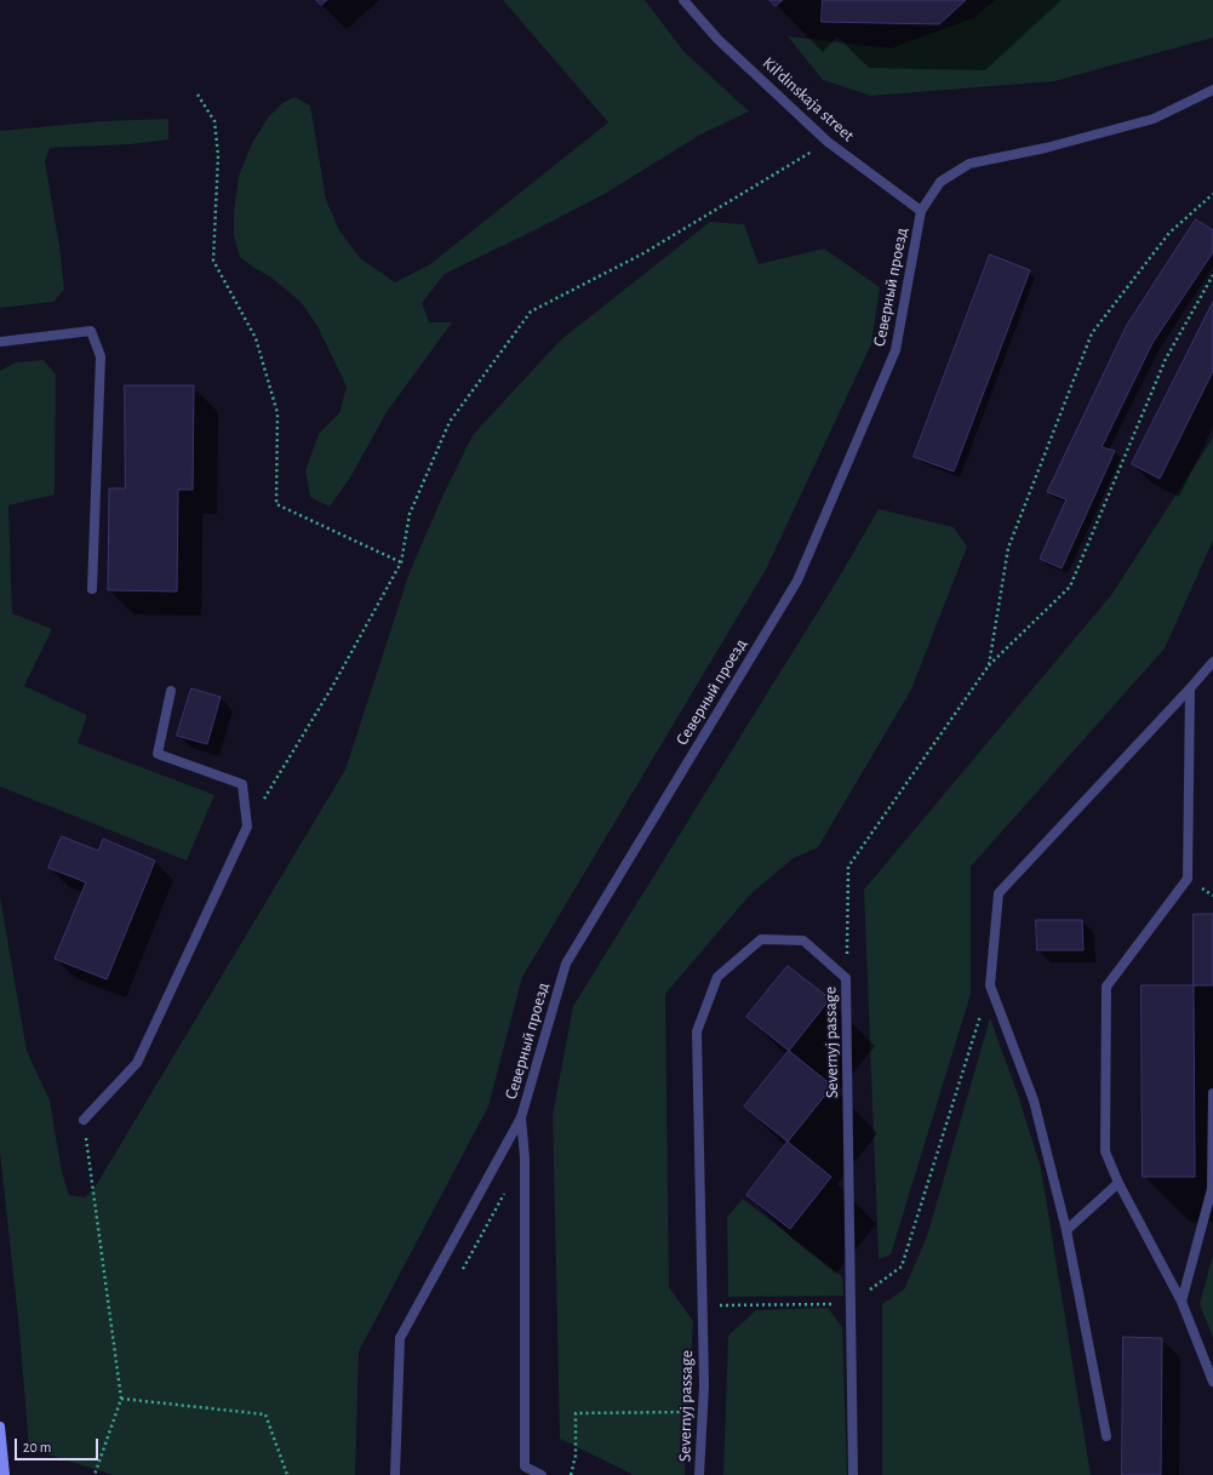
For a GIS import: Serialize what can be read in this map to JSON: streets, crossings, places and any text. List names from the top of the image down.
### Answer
{
  "streets": {
    "street": ["Kil'dinskaja street", "Северный проезд", "Severnyj passage"]
  },
  "crossings": [
    ["Kil'dinskaja street", "Северный проезд"]
  ],
  "scale_bar": "20 m"
}
